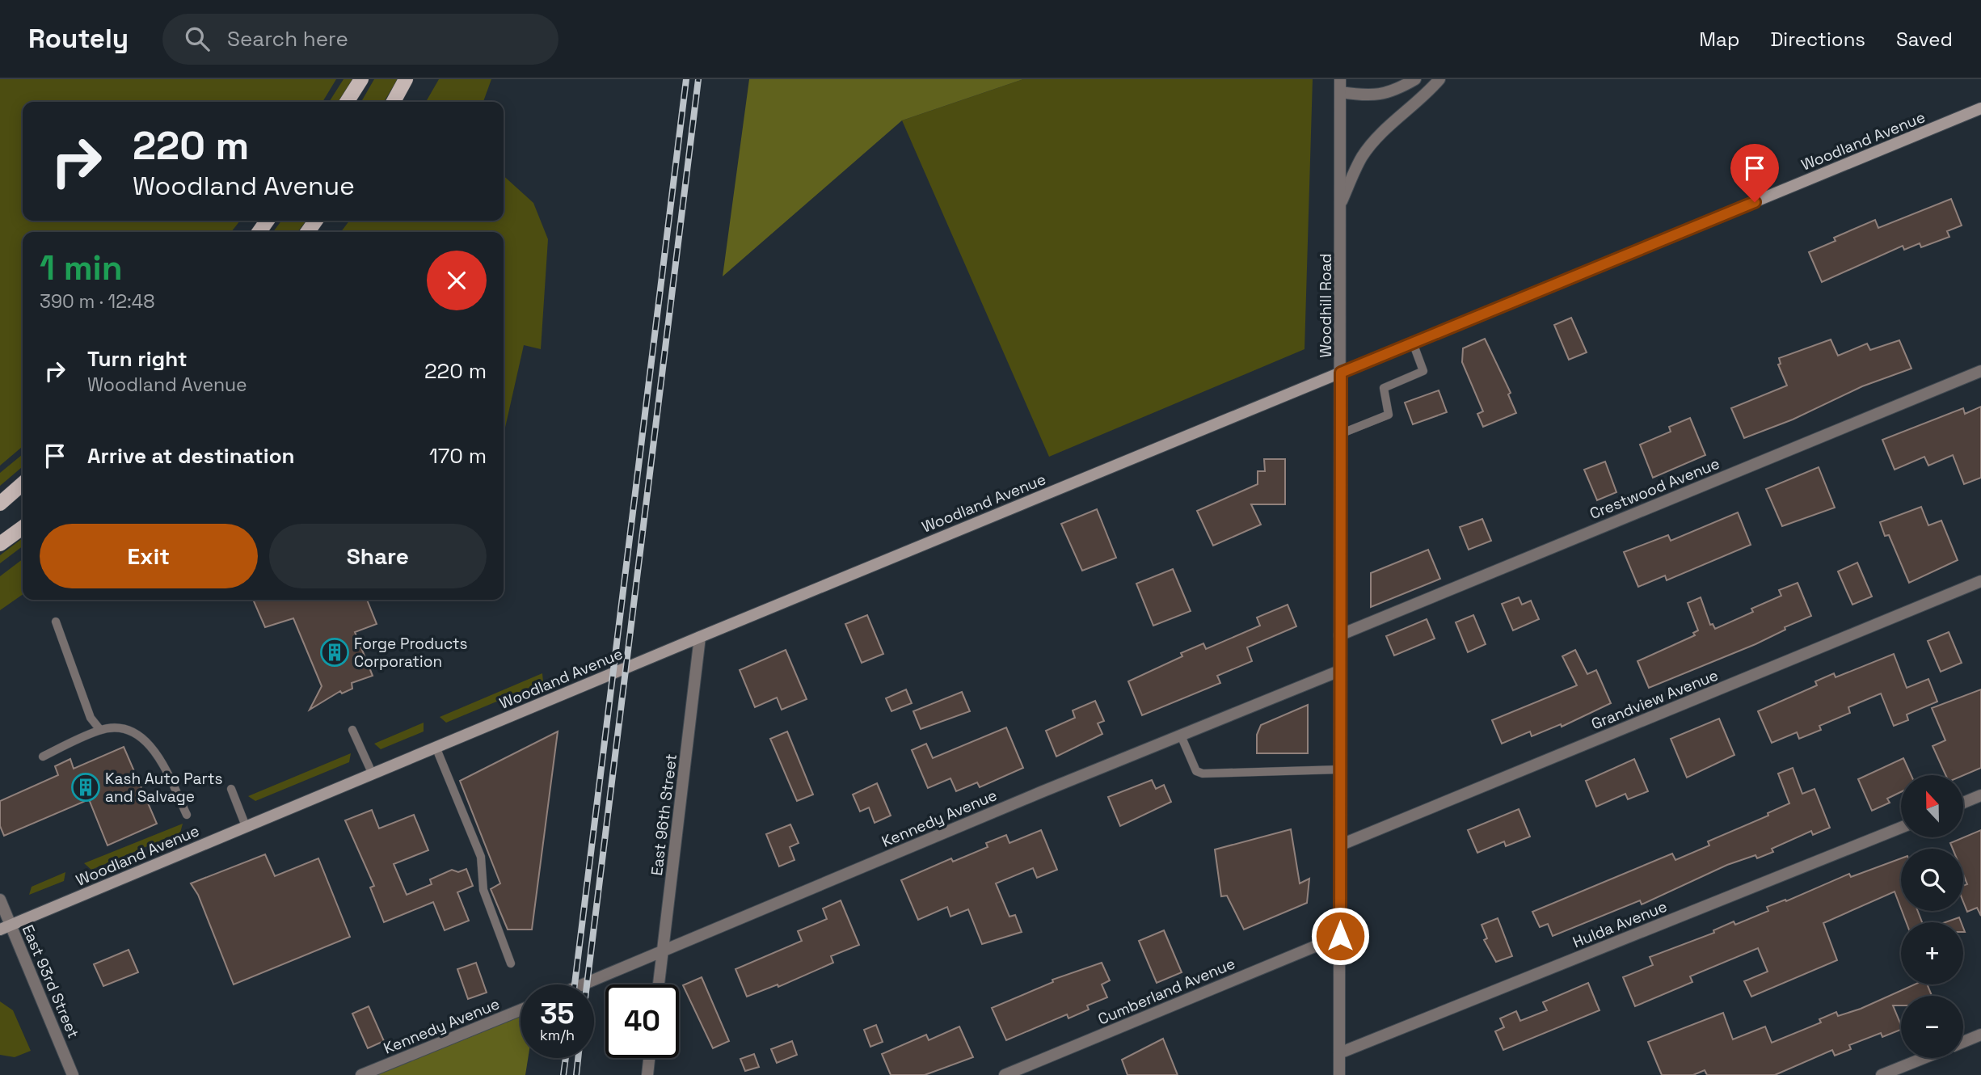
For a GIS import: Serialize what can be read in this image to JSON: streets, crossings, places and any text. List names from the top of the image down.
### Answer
{
  "streets": {
    "main road": ["Woodland Avenue"],
    "street": [
      "Woodhill Road",
      "Crestwood Avenue",
      "Grandview Avenue",
      "East 96th Street",
      "Kennedy Avenue",
      "Hulda Avenue",
      "East 93rd Street",
      "Cumberland Avenue"
    ]
  },
  "crossings": [
    ["Woodland Avenue", "Woodhill Road"],
    ["Woodland Avenue", "East 96th Street"],
    ["Woodland Avenue", "East 93rd Street"],
    ["Woodhill Road", "Crestwood Avenue"],
    ["Woodhill Road", "Grandview Avenue"],
    ["Woodhill Road", "Kennedy Avenue"],
    ["Woodhill Road", "Hulda Avenue"],
    ["Woodhill Road", "Cumberland Avenue"],
    ["East 96th Street", "Kennedy Avenue"]
  ],
  "places": {
    "building": ["Forge Products Corporation", "Kash Auto Parts and Salvage"]
  },
  "north": "top",
  "page": {
    "header": "Routely",
    "search": "Search here",
    "nav": ["Map", "Directions", "Saved"],
    "turn": ["220 m", "Woodland Avenue"],
    "heading": ["1 min", "390 m · 12:48"],
    "list": [
      {
        "name": "Turn right",
        "note": "Woodland Avenue",
        "value": "220 m"
      },
      {
        "name": "Arrive at destination",
        "value": "170 m"
      }
    ],
    "buttons": ["Exit", "Share"],
    "map_buttons": ["+", "−"],
    "speed": "35 km/h",
    "limit": "40"
  }
}
